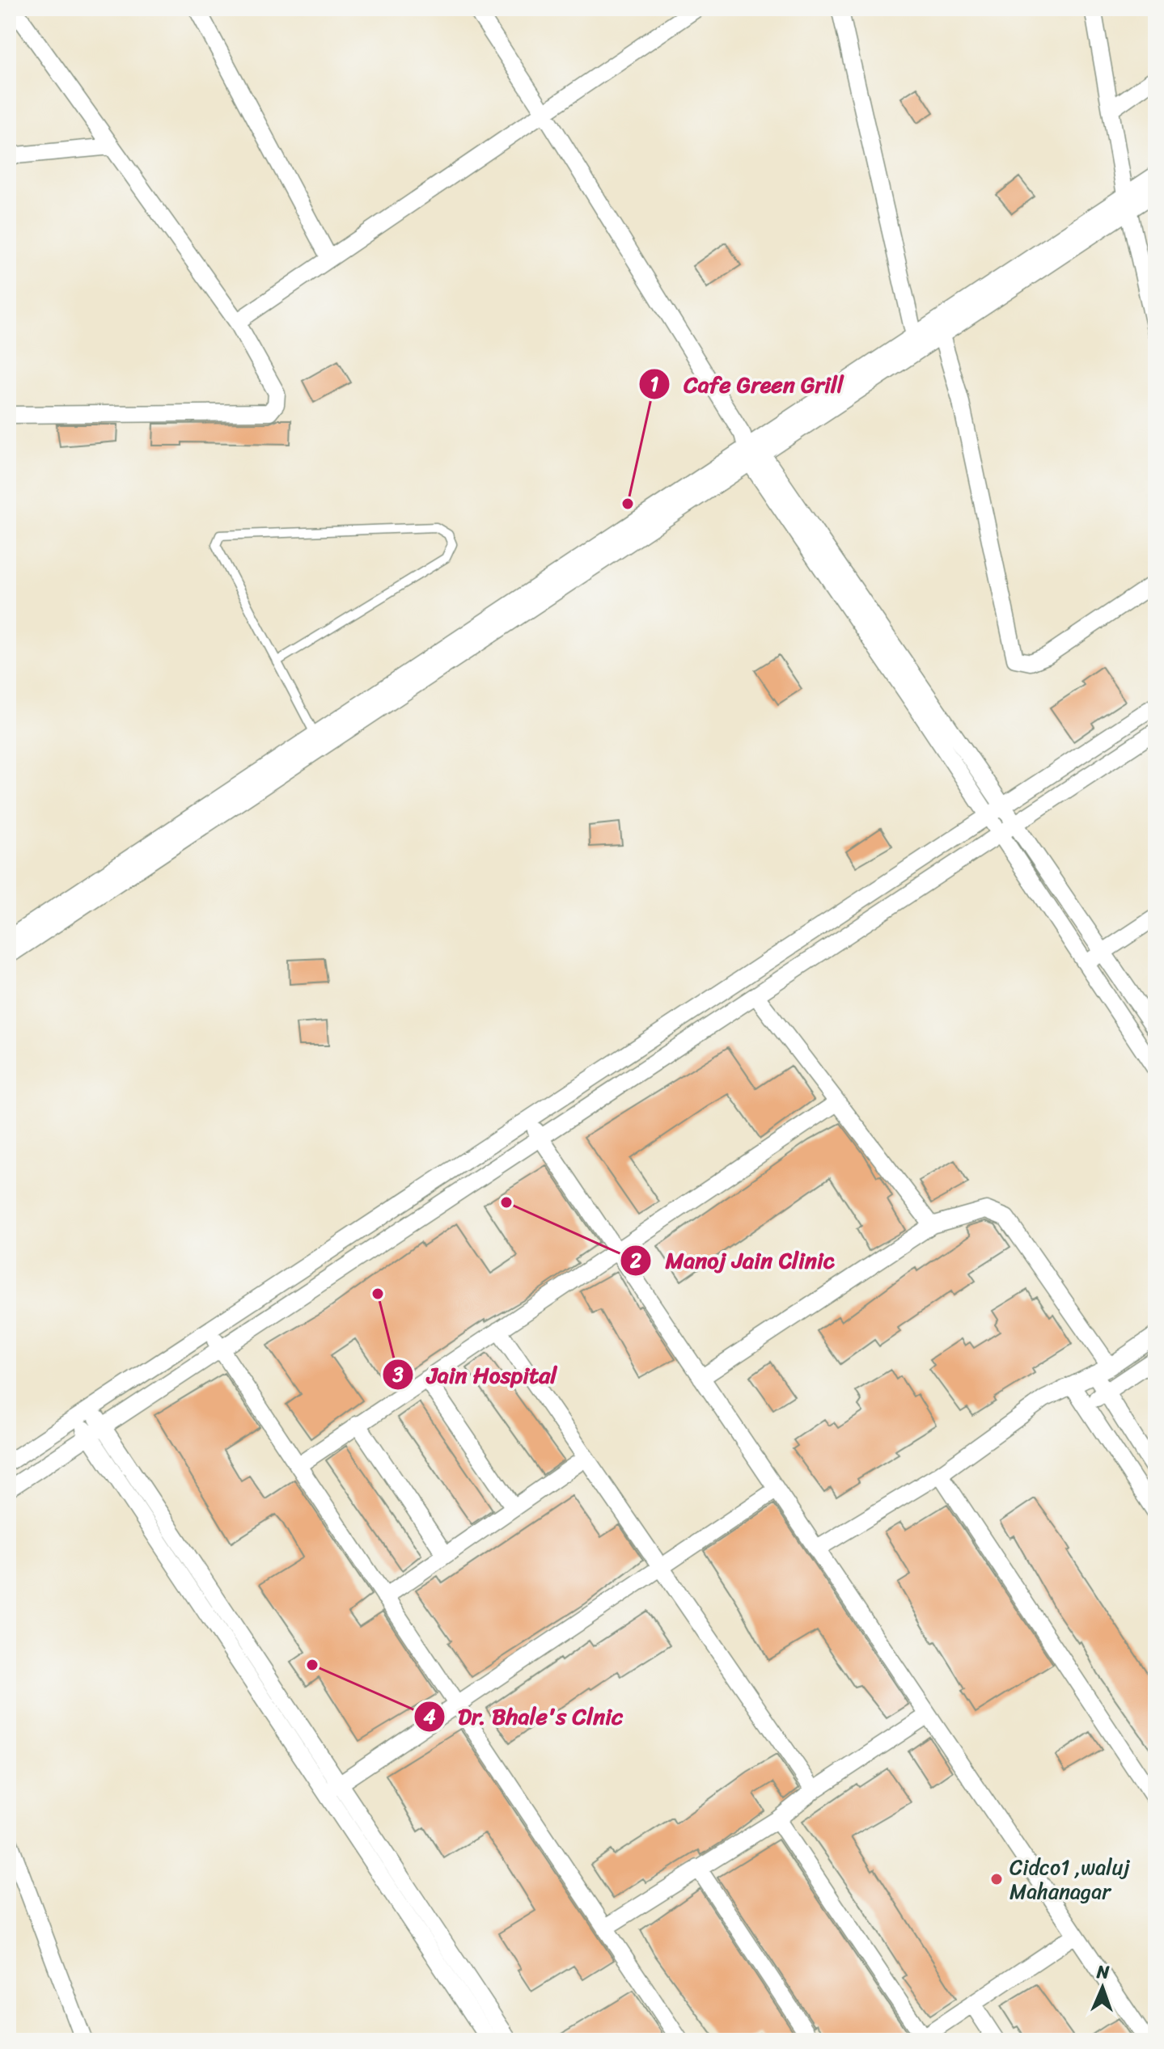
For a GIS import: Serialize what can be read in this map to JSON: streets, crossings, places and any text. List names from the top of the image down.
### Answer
{
  "places": [
    "Cafe Green Grill",
    "Manoj Jain Clinic",
    "Jain Hospital",
    "Dr. Bhale's Clnic",
    "Cidco1 ,waluj Mahanagar"
  ],
  "north": "top"
}
